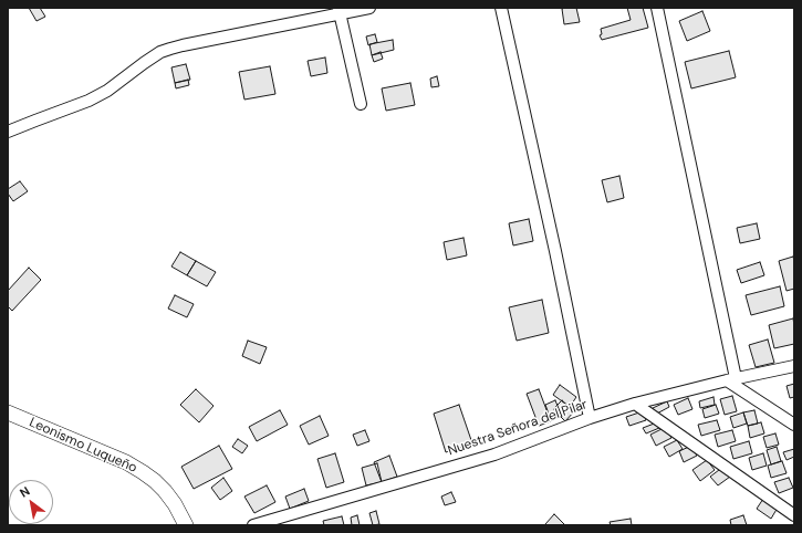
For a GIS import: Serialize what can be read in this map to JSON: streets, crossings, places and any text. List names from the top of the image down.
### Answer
{
  "streets": {
    "street": ["Nuestra Señora del Pilar", "Leonismo Luqueño"]
  },
  "north": "top left"
}
